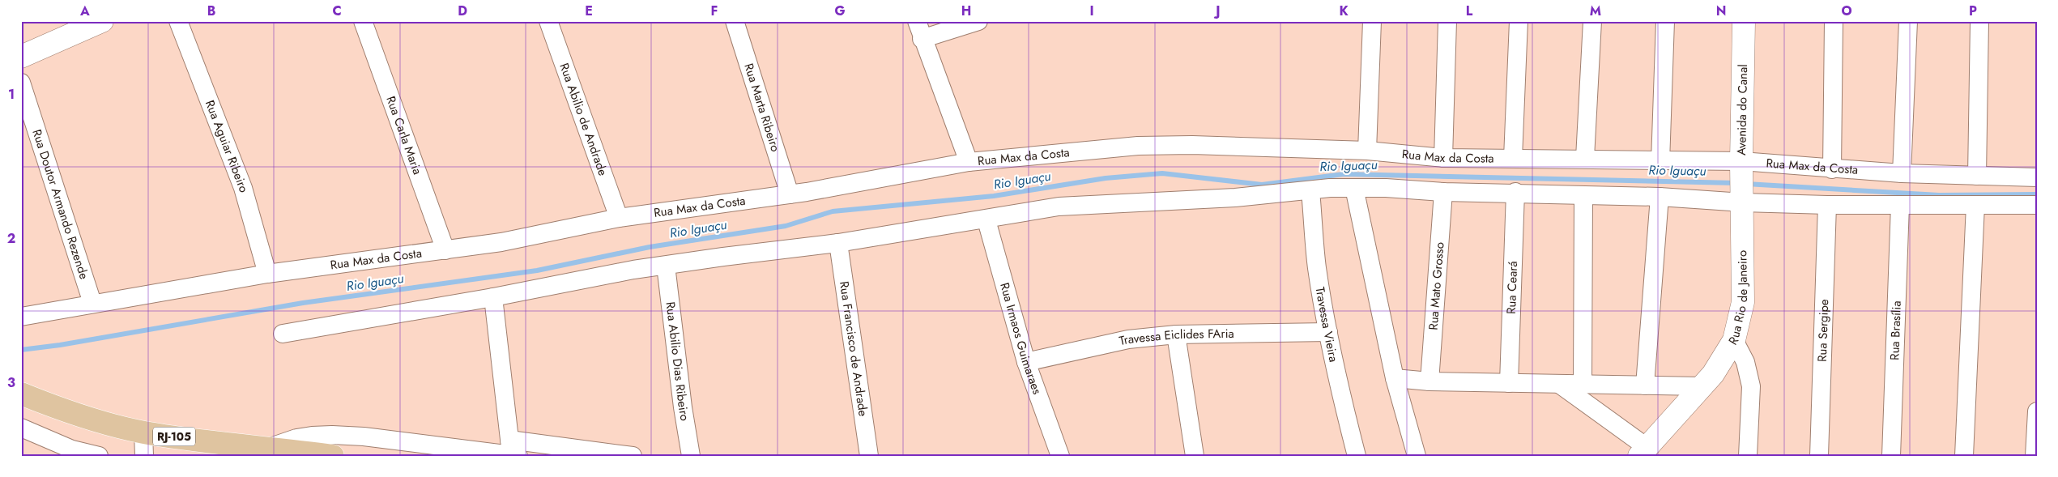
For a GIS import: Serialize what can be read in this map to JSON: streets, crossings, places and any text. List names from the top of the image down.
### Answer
{
  "streets": {
    "main road": ["RJ-105"],
    "street": [
      "Rua Marta Ribeiro",
      "Avenida do Canal",
      "Rua Abilio de Andrade",
      "Rua Carla Maria",
      "Rua Aguiar Ribeiro",
      "Rua Max da Costa",
      "Rua Doutor Armando Rezende",
      "Rua Mato Grosso",
      "Rua Ceará",
      "Rua Rio de Janeiro",
      "Travessa Vieira",
      "Rua Sergipe",
      "Rua Brasília",
      "Travessa Eiclides FAria",
      "Rua Irmaos Guimaraes",
      "Rua Francisco de Andrade",
      "Rua Abilio Dias Ribeiro"
    ]
  },
  "crossings": [
    ["Rua Marta Ribeiro", "Rua Max da Costa"],
    ["Avenida do Canal", "Rua Max da Costa"],
    ["Avenida do Canal", "Rua Rio de Janeiro"],
    ["Rua Abilio de Andrade", "Rua Max da Costa"],
    ["Rua Carla Maria", "Rua Max da Costa"],
    ["Rua Aguiar Ribeiro", "Rua Max da Costa"],
    ["Rua Max da Costa", "Rua Doutor Armando Rezende"],
    ["Travessa Vieira", "Travessa Eiclides FAria"],
    ["Travessa Eiclides FAria", "Rua Irmaos Guimaraes"]
  ],
  "water": ["Rio Iguaçu"],
  "grid": {
    "columns": [
      "A",
      "B",
      "C",
      "D",
      "E",
      "F",
      "G",
      "H",
      "I",
      "J",
      "K",
      "L",
      "M",
      "N",
      "O",
      "P"
    ],
    "rows": ["1", "2", "3"]
  }
}
